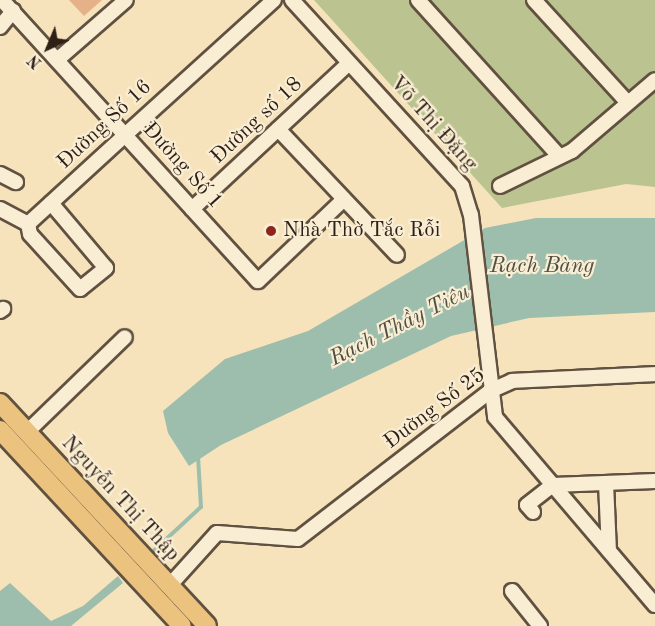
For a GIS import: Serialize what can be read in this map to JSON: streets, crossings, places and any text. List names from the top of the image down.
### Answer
{
  "streets": {
    "main road": ["Nguyễn Thị Thập"],
    "street": [
      "Đường số 18",
      "Võ Thị Đặng",
      "Đường Số 16",
      "Đường Số 1",
      "Đường Số 25"
    ]
  },
  "crossings": [
    ["Đường số 18", "Võ Thị Đặng"],
    ["Đường số 18", "Đường Số 1"],
    ["Võ Thị Đặng", "Đường Số 25"],
    ["Đường Số 16", "Đường Số 1"],
    ["Đường Số 25", "Nguyễn Thị Thập"]
  ],
  "water": ["Rạch Bàng", "Rạch Thầy Tiêu"],
  "places": ["Nhà Thờ Tắc Rỗi"],
  "north": "bottom left"
}
